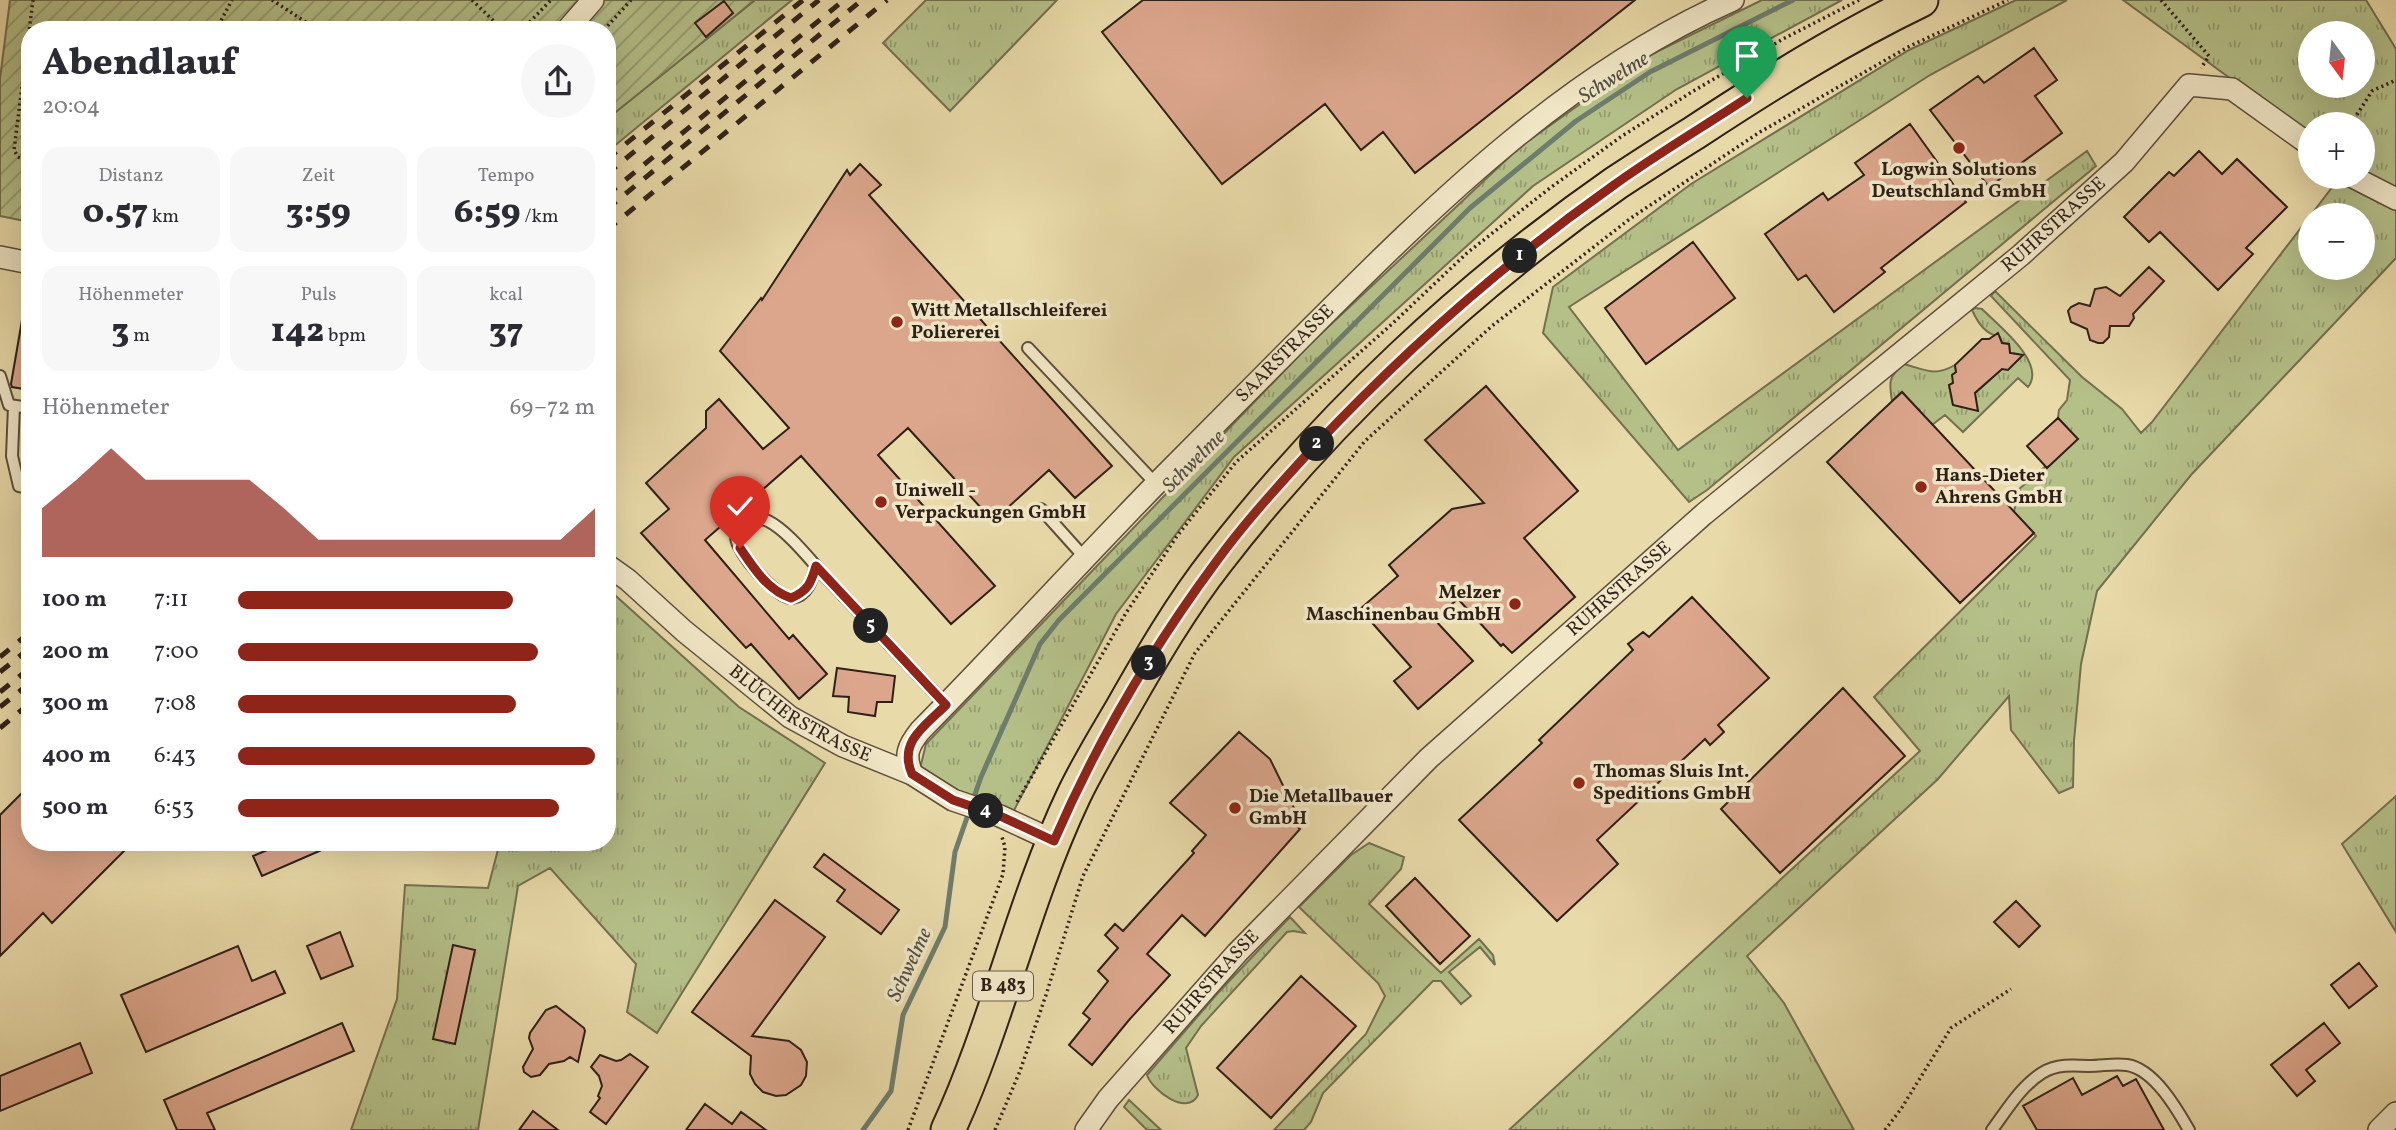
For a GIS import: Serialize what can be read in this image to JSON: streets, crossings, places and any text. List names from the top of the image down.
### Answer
{
  "streets": {
    "main road": ["B 483"],
    "street": ["RUHRSTRASSE", "SAARSTRASSE", "BLÜCHERSTRASSE"]
  },
  "crossings": [
    ["SAARSTRASSE", "BLÜCHERSTRASSE"],
    ["BLÜCHERSTRASSE", "B 483"]
  ],
  "water": ["Schwelme"],
  "places": [
    "Logwin Solutions Deutschland GmbH",
    "Witt Metallschleiferei Poliererei",
    "Hans-Dieter Ahrens GmbH",
    "Uniwell - Verpackungen GmbH",
    "Melzer Maschinenbau GmbH",
    "Thomas Sluis Int. Speditions GmbH",
    "Die Metallbauer GmbH"
  ],
  "north": "bottom",
  "page": {
    "map_buttons": ["+", "−"],
    "heading": ["Abendlauf", "20:04"],
    "stats": [
      ["Distanz", "0.57 km"],
      ["Zeit", "3:59"],
      ["Tempo", "6:59 /km"],
      ["Höhenmeter", "3 m"],
      ["Puls", "142 bpm"],
      ["kcal", "37"]
    ],
    "pins": [
      "1",
      "2",
      "5",
      "3",
      "4"
    ],
    "chart": ["Höhenmeter", "69–72 m"],
    "list": [
      {
        "name": "100 m",
        "note": "7:11"
      },
      {
        "name": "200 m",
        "note": "7:00"
      },
      {
        "name": "300 m",
        "note": "7:08"
      },
      {
        "name": "400 m",
        "note": "6:43"
      },
      {
        "name": "500 m",
        "note": "6:53"
      }
    ]
  }
}
